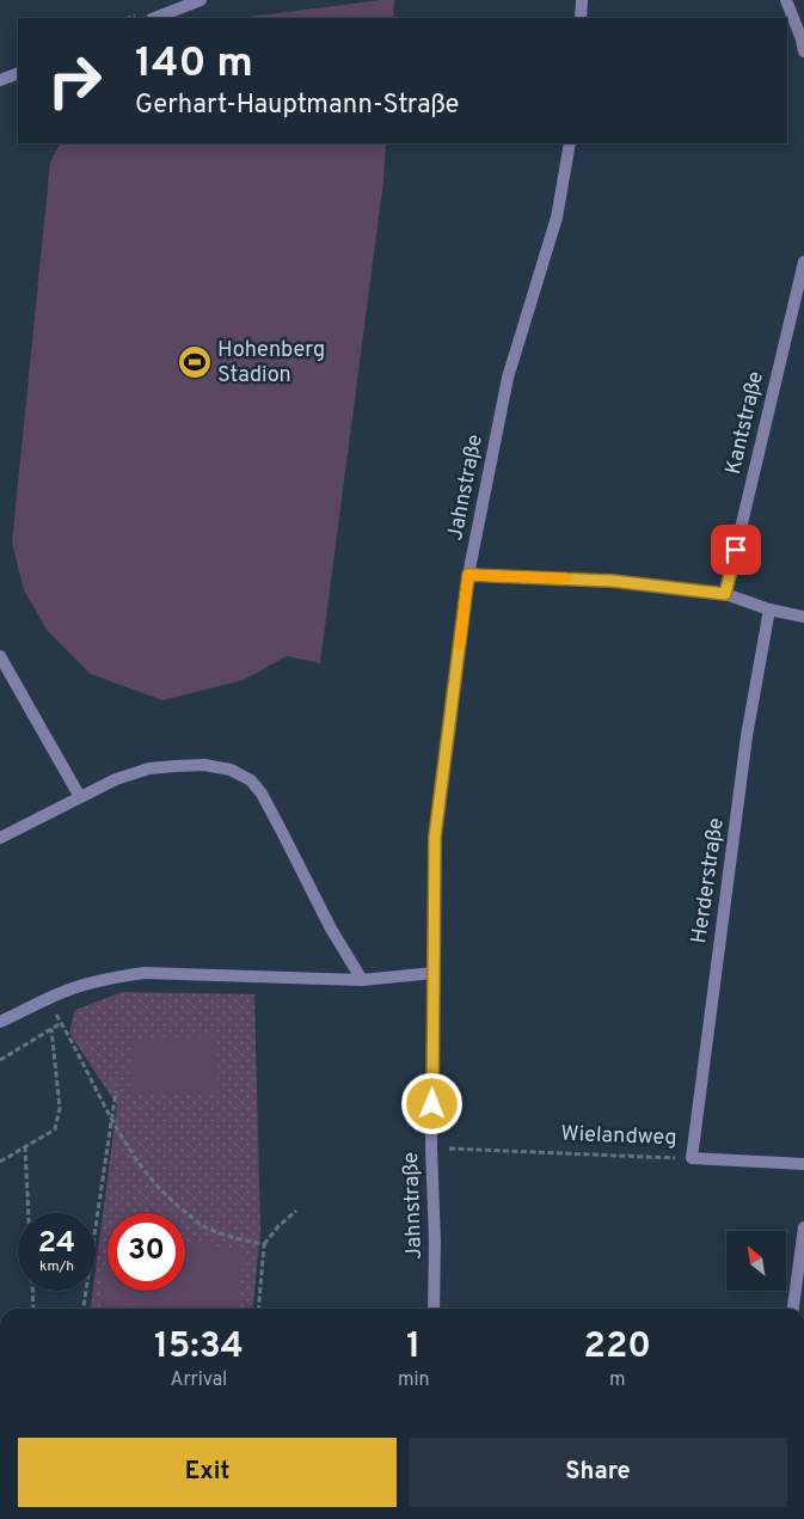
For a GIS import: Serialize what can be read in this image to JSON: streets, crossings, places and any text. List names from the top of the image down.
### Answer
{
  "streets": {
    "street": [
      "Kantstraße",
      "Jahnstraße",
      "Herderstraße",
      "Wielandweg"
    ]
  },
  "crossings": [
    ["Jahnstraße", "Wielandweg"],
    ["Herderstraße", "Wielandweg"]
  ],
  "places": {
    "sports": ["Hohenberg Stadion"]
  },
  "north": "top left",
  "page": {
    "turn": ["140 m", "Gerhart-Hauptmann-Straße"],
    "speed": "24 km/h",
    "limit": "30",
    "eta": [
      "15:34",
      "Arrival",
      "1",
      "min",
      "220",
      "m"
    ],
    "buttons": ["Exit", "Share"]
  }
}
